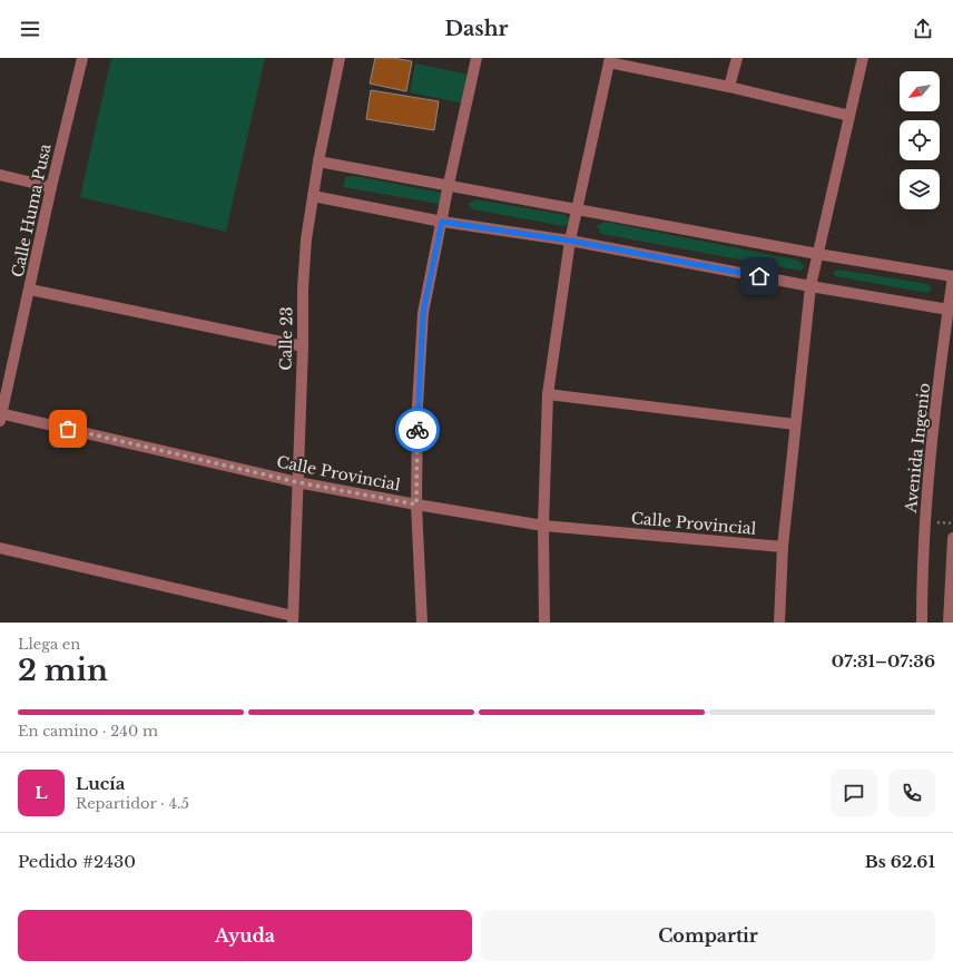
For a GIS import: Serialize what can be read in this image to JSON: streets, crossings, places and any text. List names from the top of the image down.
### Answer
{
  "streets": {
    "street": [
      "Calle Huma Pusa",
      "Calle 23",
      "Avenida Ingenio",
      "Calle Provincial"
    ]
  },
  "crossings": [
    ["Calle Huma Pusa", "Calle Provincial"],
    ["Calle 23", "Calle Provincial"]
  ],
  "north": "bottom left",
  "page": {
    "header": "Dashr",
    "heading": ["2 min", "Llega en", "07:31–07:36"],
    "panel": [
      "Lucía",
      "Repartidor · 4.5",
      "Pedido #2430",
      "Bs 62.61"
    ],
    "bar": "En camino · 240 m",
    "round": "L",
    "buttons": ["Ayuda", "Compartir"]
  }
}
